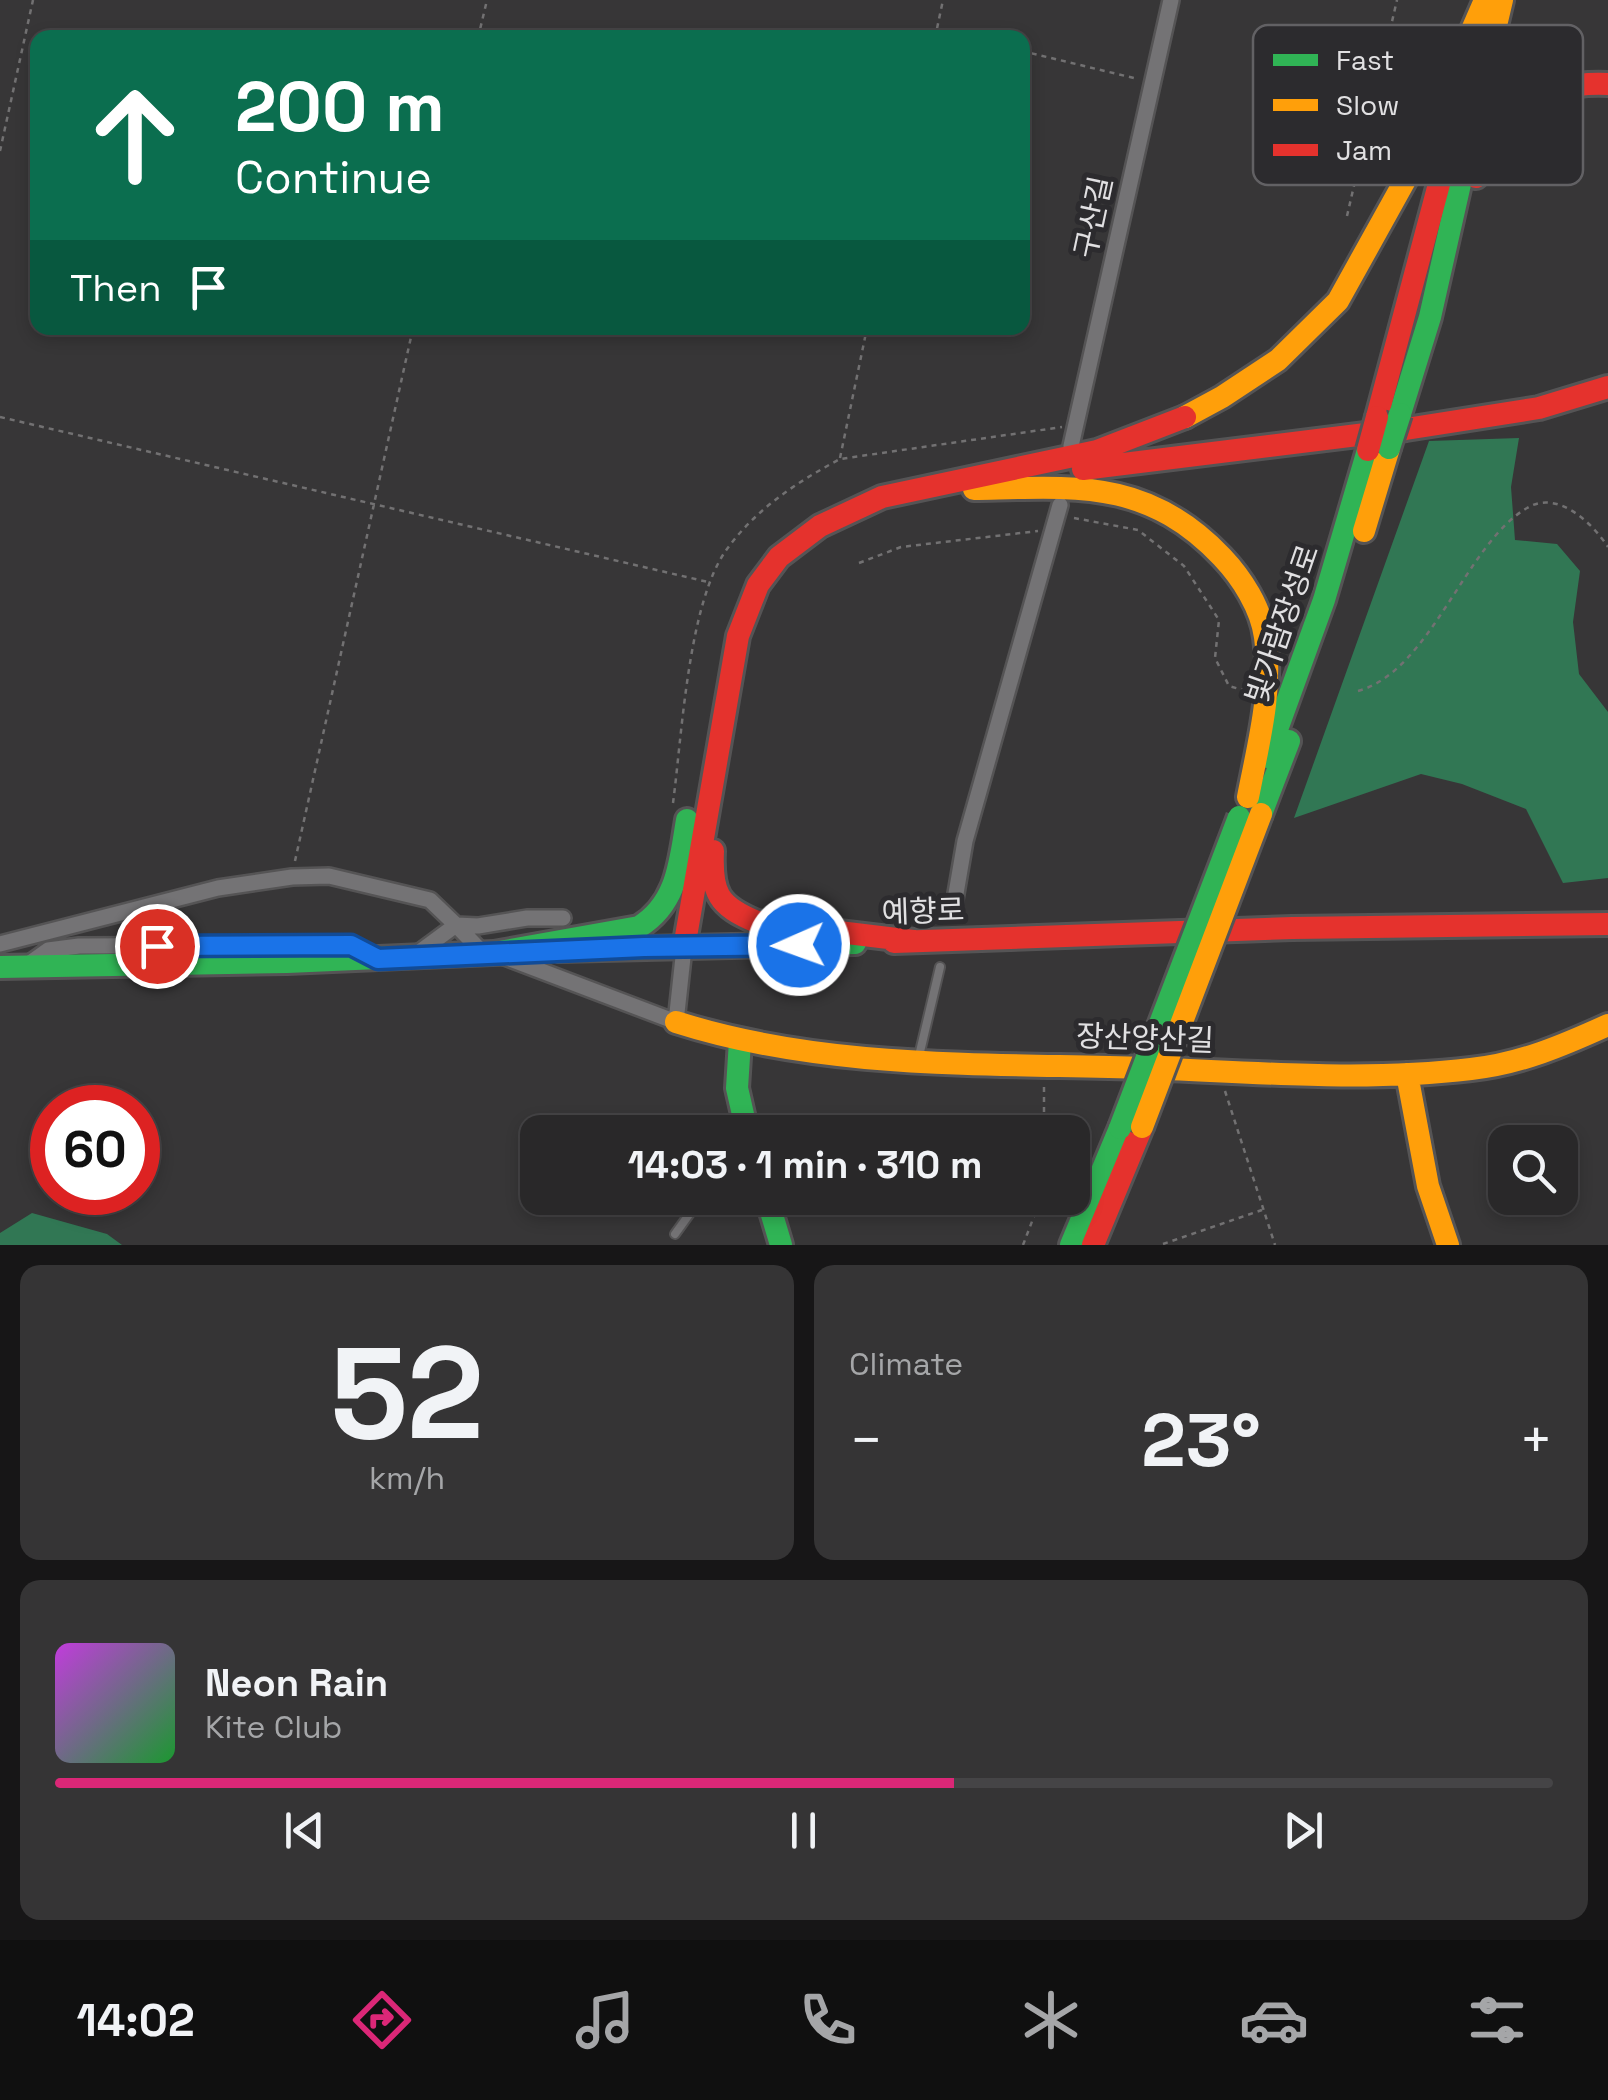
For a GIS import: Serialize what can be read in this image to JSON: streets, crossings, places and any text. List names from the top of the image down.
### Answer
{
  "streets": {
    "main road": ["빛가람장성로", "예향로", "장산양산길"],
    "street": ["구산길"]
  },
  "legend": ["Fast", "Slow", "Jam"],
  "page": {
    "turn": ["200 m", "Continue"],
    "then": "Then",
    "limit": "60",
    "trip": "14:03 · 1 min · 310 m",
    "tile": [
      ["52", "km/h"],
      "Climate"
    ],
    "heat": ["−", "23°", "+"],
    "song": ["Neon Rain", "Kite Club"],
    "tabs": "14:02"
  }
}
